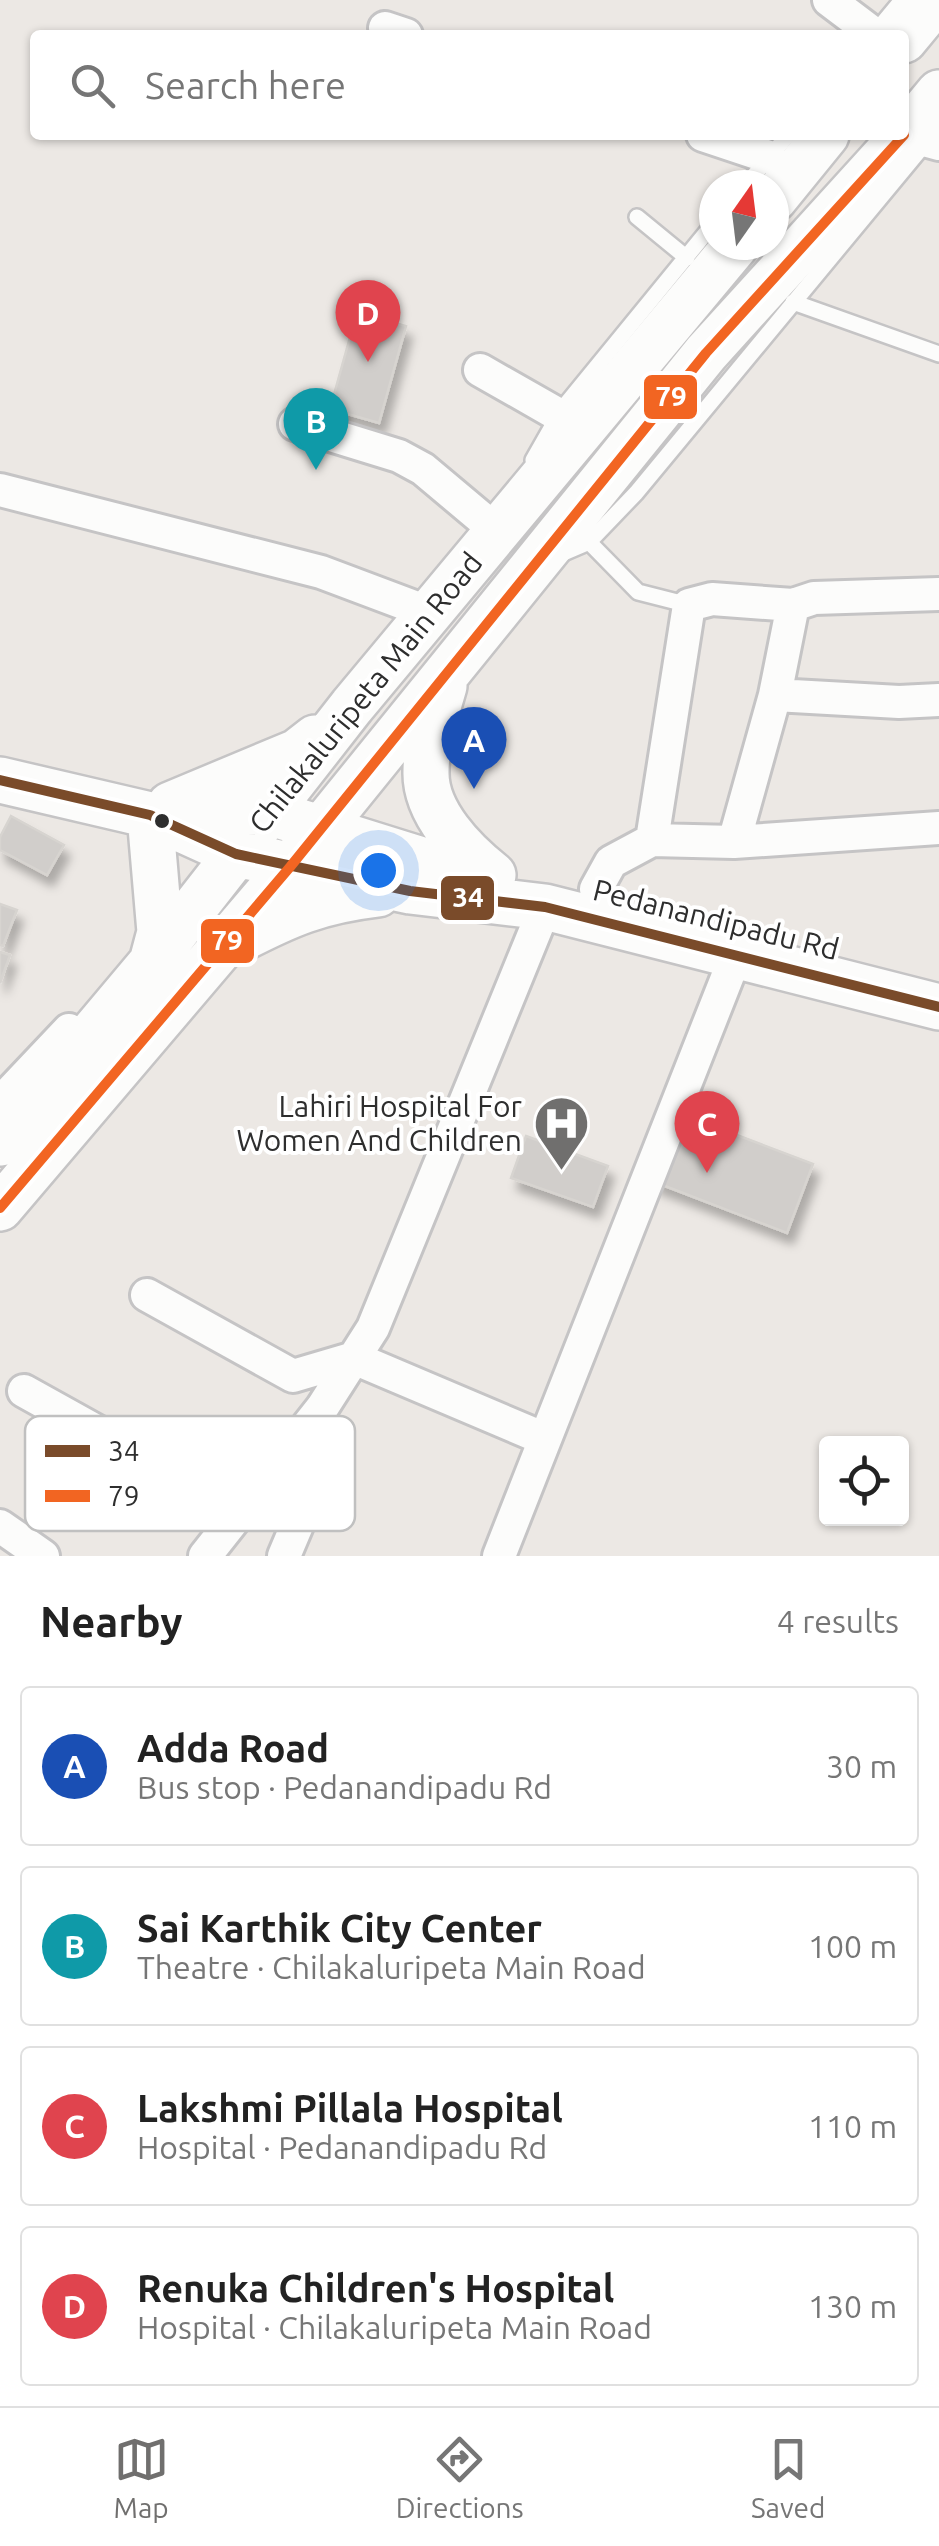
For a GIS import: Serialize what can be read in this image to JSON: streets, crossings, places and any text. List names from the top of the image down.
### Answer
{
  "streets": {
    "main road": ["Chilakaluripeta Main Road", "Pedanandipadu Rd"]
  },
  "crossings": [
    ["Chilakaluripeta Main Road", "Pedanandipadu Rd"]
  ],
  "places": {
    "hospital": ["Lahiri Hospital For Women And Children"]
  },
  "lines": ["transit line 79", "transit line 34"],
  "legend": ["34", "79"],
  "north": "top",
  "page": {
    "search": "Search here",
    "pins": [
      "D",
      "B",
      "A",
      "C"
    ],
    "heading": ["Nearby", "4 results"],
    "list": [
      {
        "mark": "A",
        "name": "Adda Road",
        "note": "Bus stop · Pedanandipadu Rd",
        "value": "30 m"
      },
      {
        "mark": "B",
        "name": "Sai Karthik City Center",
        "note": "Theatre · Chilakaluripeta Main Road",
        "value": "100 m"
      },
      {
        "mark": "C",
        "name": "Lakshmi Pillala Hospital",
        "note": "Hospital · Pedanandipadu Rd",
        "value": "110 m"
      },
      {
        "mark": "D",
        "name": "Renuka Children's Hospital",
        "note": "Hospital · Chilakaluripeta Main Road",
        "value": "130 m"
      }
    ],
    "nav": ["Map", "Directions", "Saved"]
  }
}
